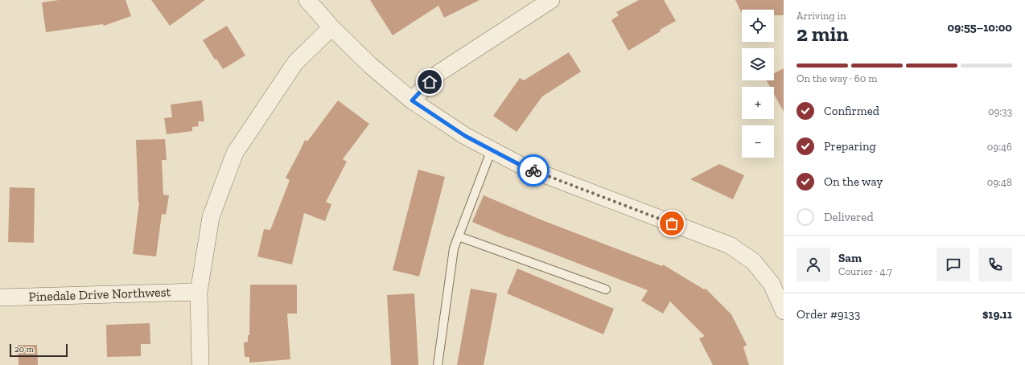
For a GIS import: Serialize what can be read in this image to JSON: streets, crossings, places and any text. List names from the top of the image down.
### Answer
{
  "streets": {
    "street": ["Pinedale Drive Northwest"]
  },
  "scale_bar": "20 m",
  "page": {
    "heading": ["2 min", "Arriving in", "09:55–10:00"],
    "panel": [
      "Sam",
      "Courier · 4.7",
      "Order #9133",
      "$19.11"
    ],
    "map_buttons": ["+", "−"],
    "bar": "On the way · 60 m",
    "list": [
      ["Confirmed", "09:33"],
      ["Preparing", "09:46"],
      ["On the way", "09:48"],
      "Delivered"
    ],
    "scale": "20 m"
  }
}
